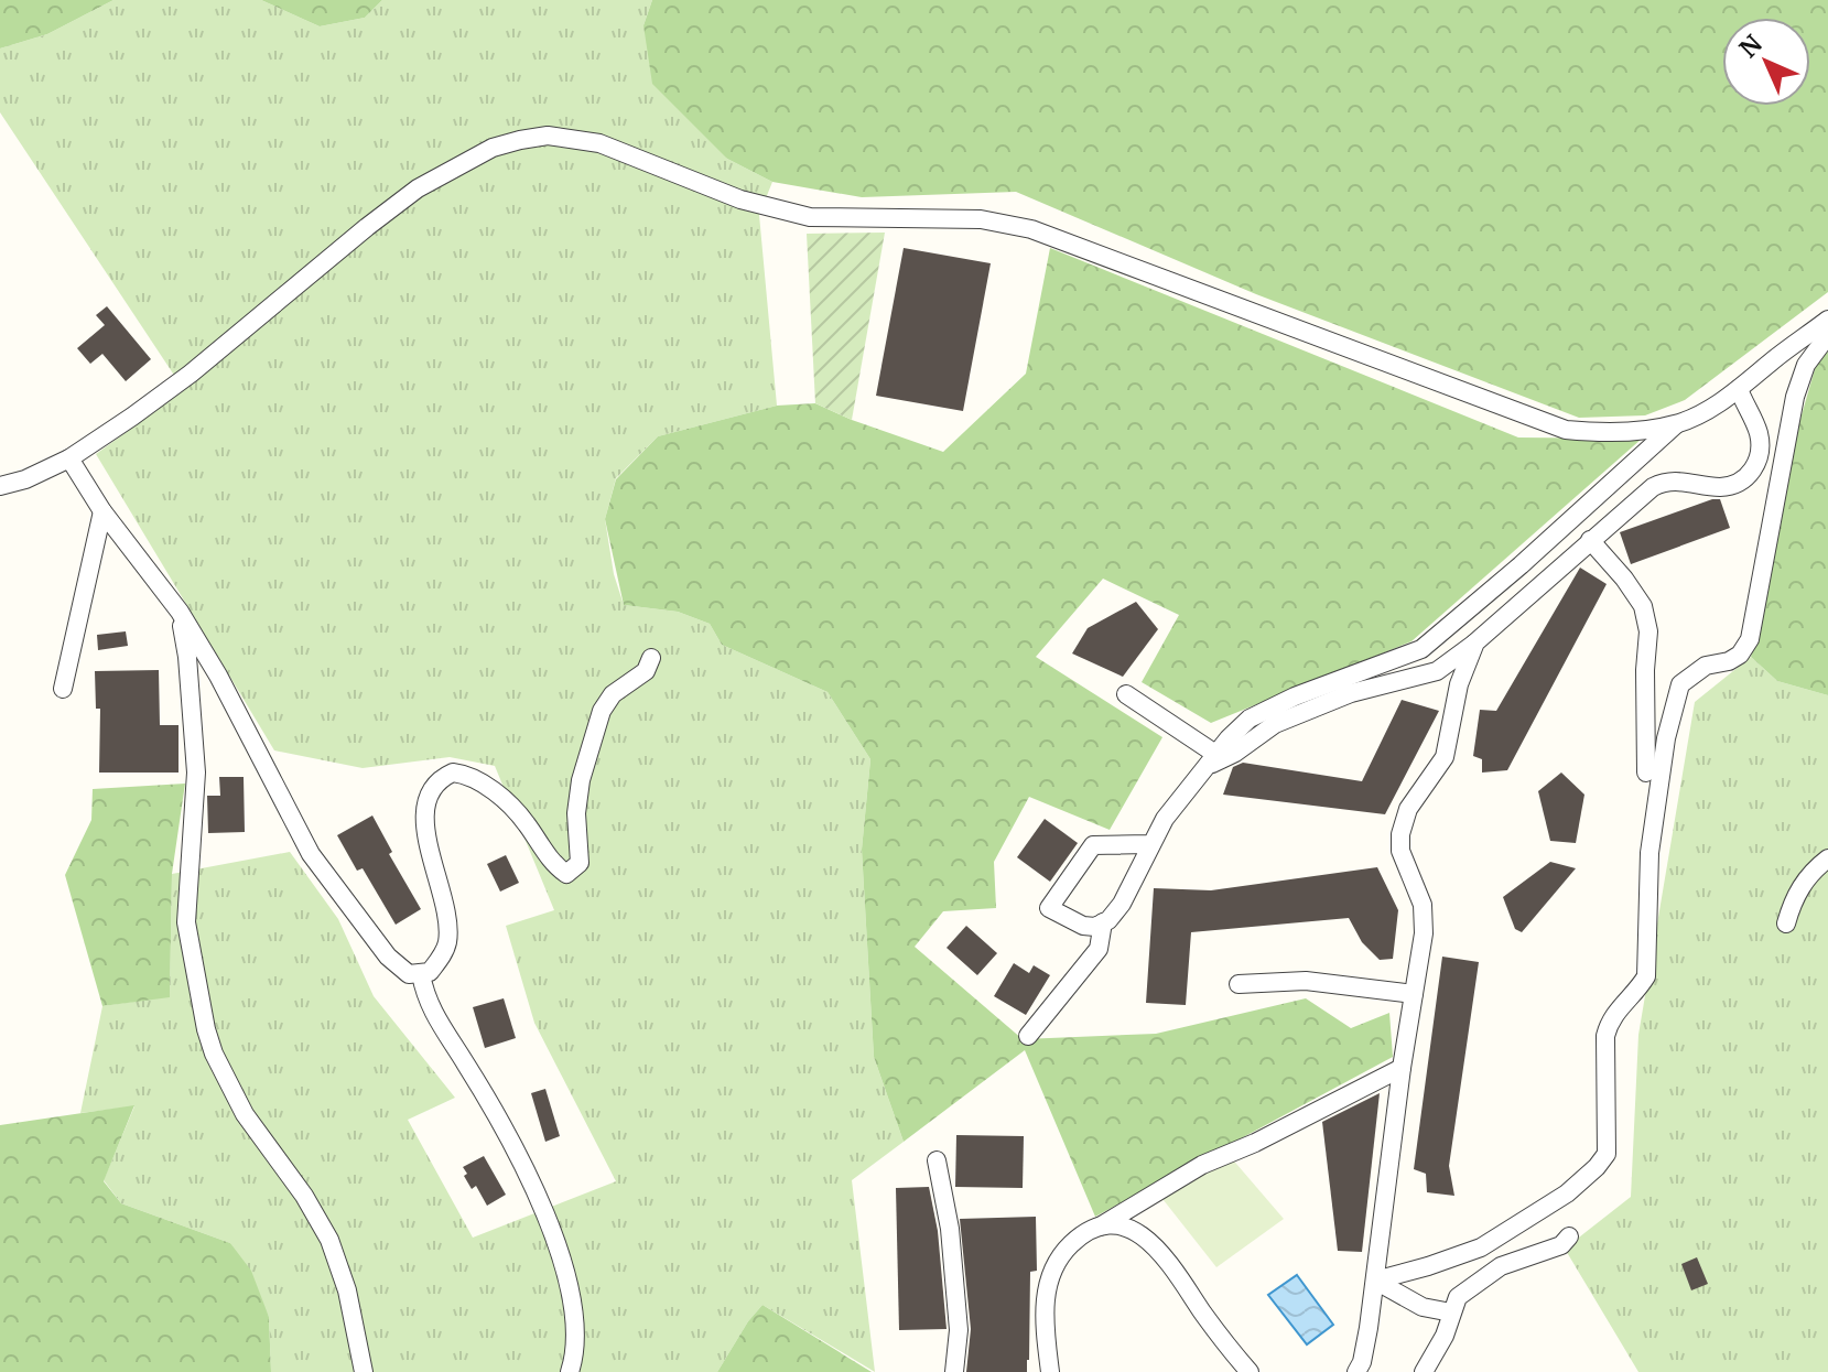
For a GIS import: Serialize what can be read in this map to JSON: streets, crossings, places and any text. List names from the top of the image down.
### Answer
{
  "north": "top left"
}
